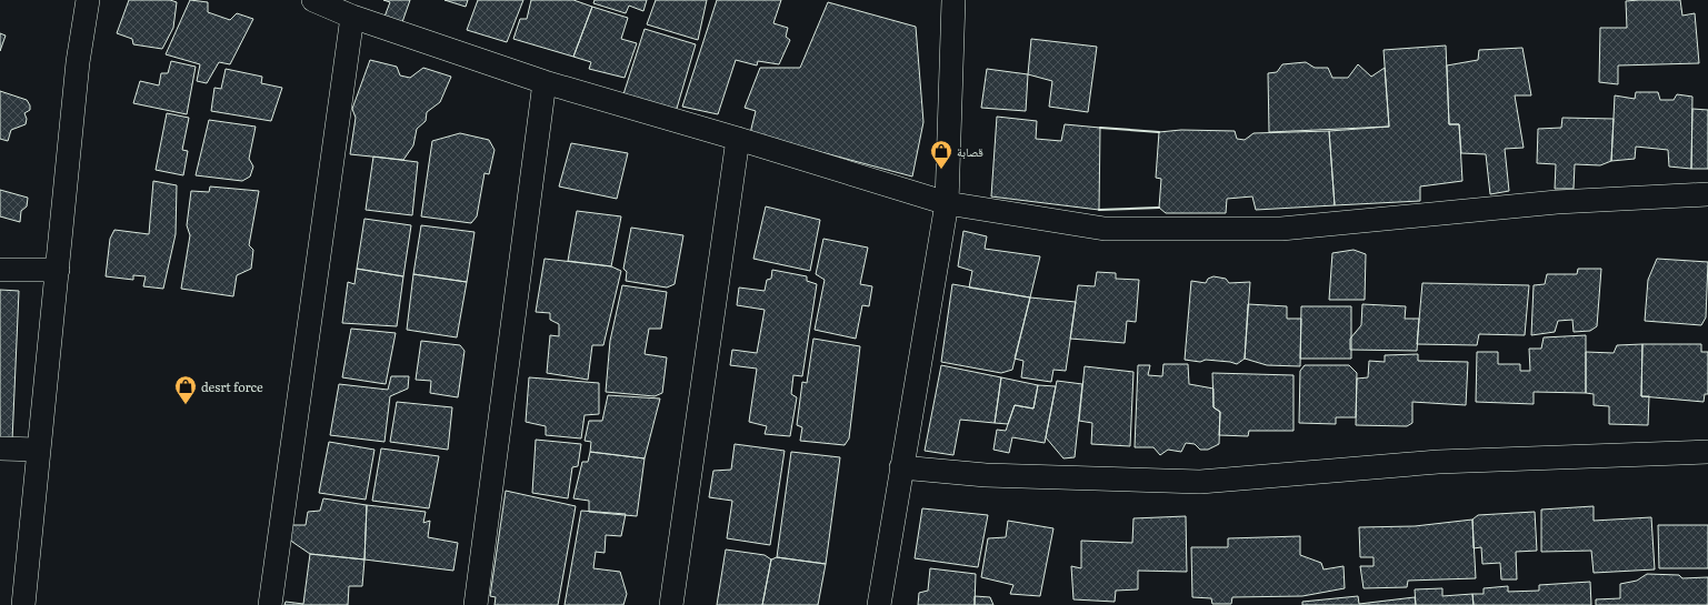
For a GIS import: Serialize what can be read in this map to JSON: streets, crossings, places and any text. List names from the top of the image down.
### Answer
{
  "places": {
    "shop": ["قصابة", "desrt force"]
  }
}
